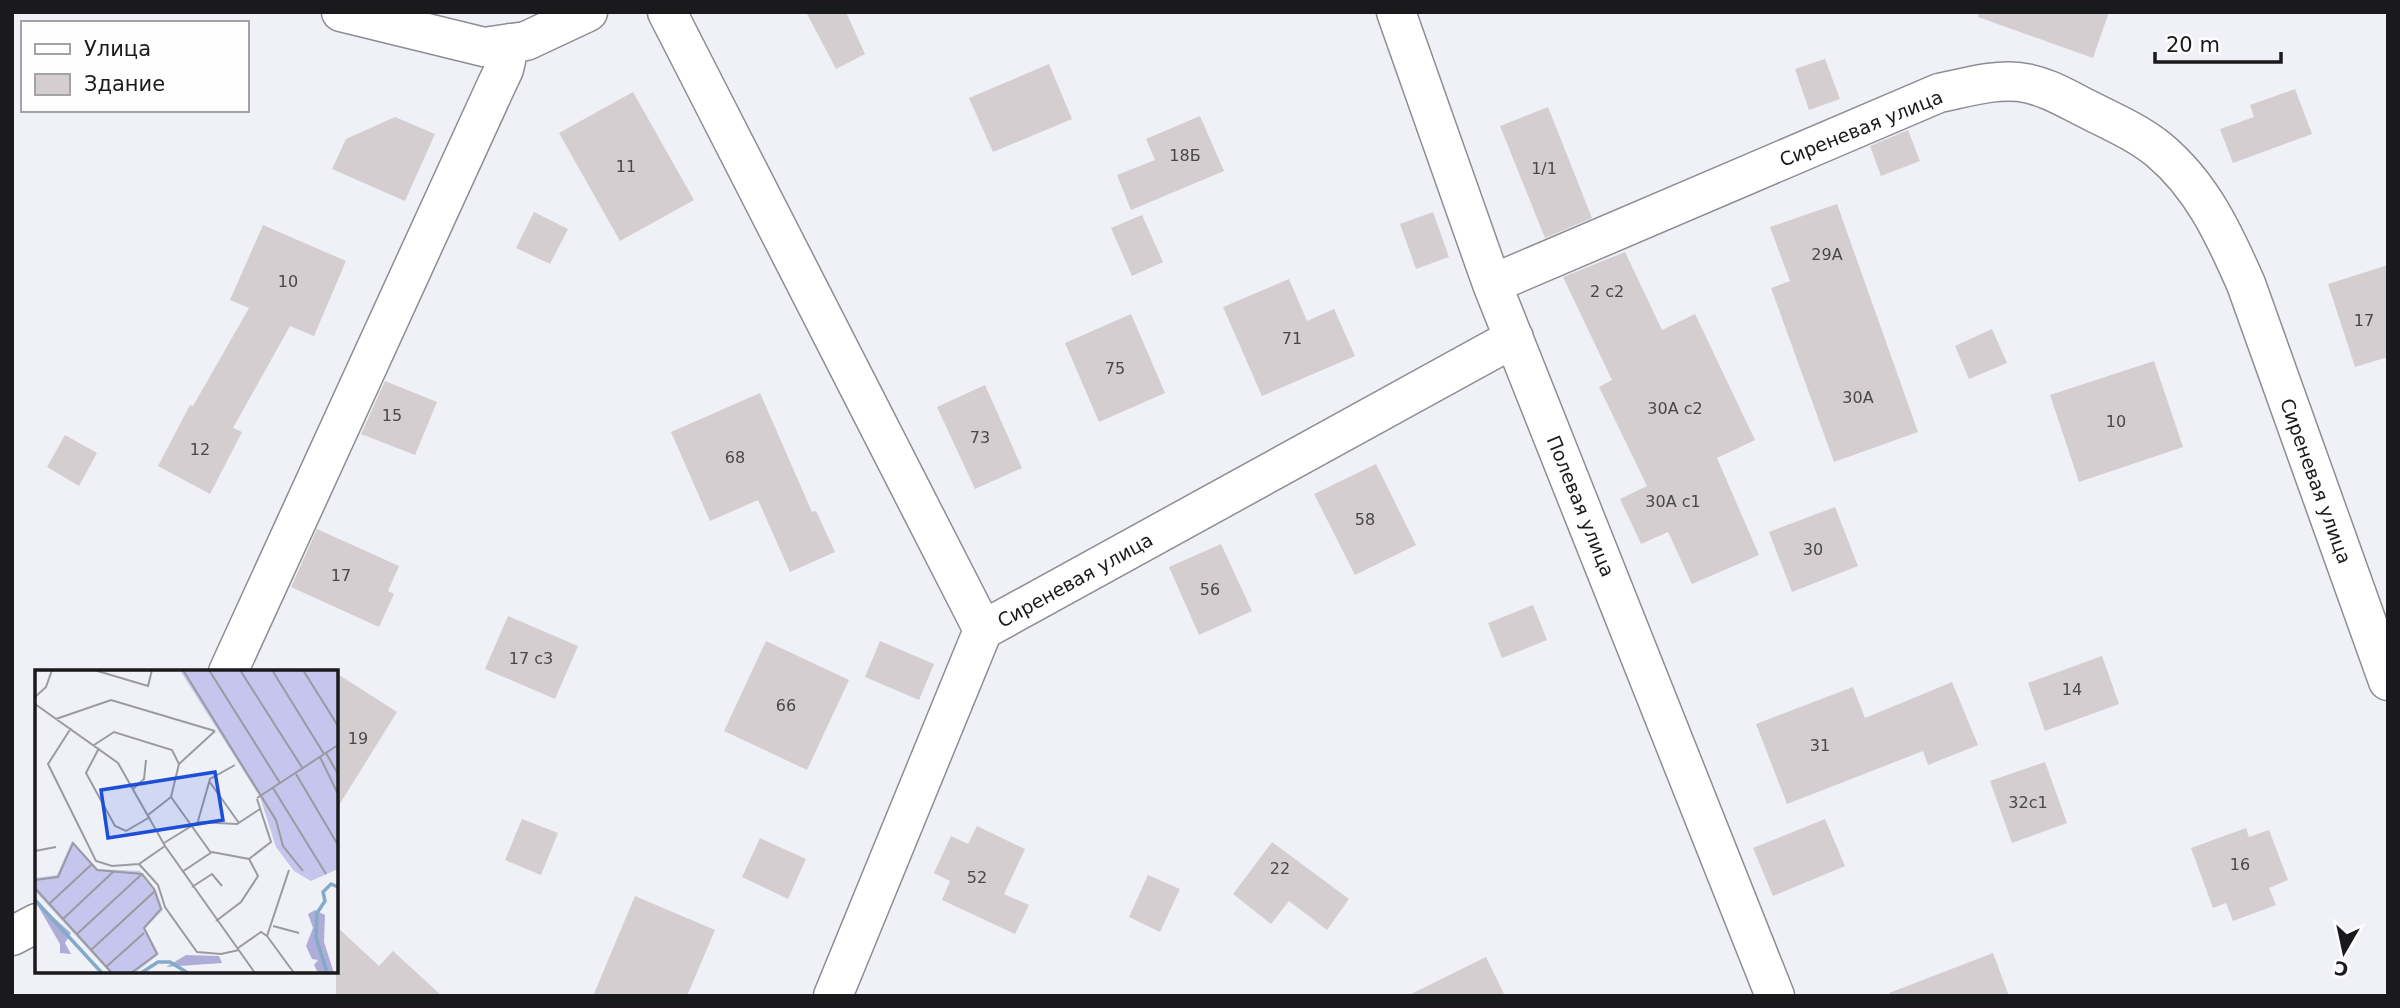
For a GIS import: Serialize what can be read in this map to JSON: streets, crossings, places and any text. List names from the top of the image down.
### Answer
{
  "streets": {
    "street": ["Сиреневая улица", "Полевая улица"]
  },
  "crossings": [
    ["Сиреневая улица", "Полевая улица"]
  ],
  "house_numbers": [
    "18Б",
    "11",
    "1/1",
    "29А",
    "10",
    "2 с2",
    "17",
    "71",
    "75",
    "30А",
    "30А с2",
    "15",
    "10",
    "73",
    "12",
    "68",
    "30А с1",
    "58",
    "30",
    "17",
    "56",
    "17 с3",
    "14",
    "66",
    "19",
    "31",
    "32с1",
    "16",
    "22",
    "52"
  ],
  "legend": ["Улица", "Здание"],
  "scale_bar": "20 m",
  "north": "bottom"
}
